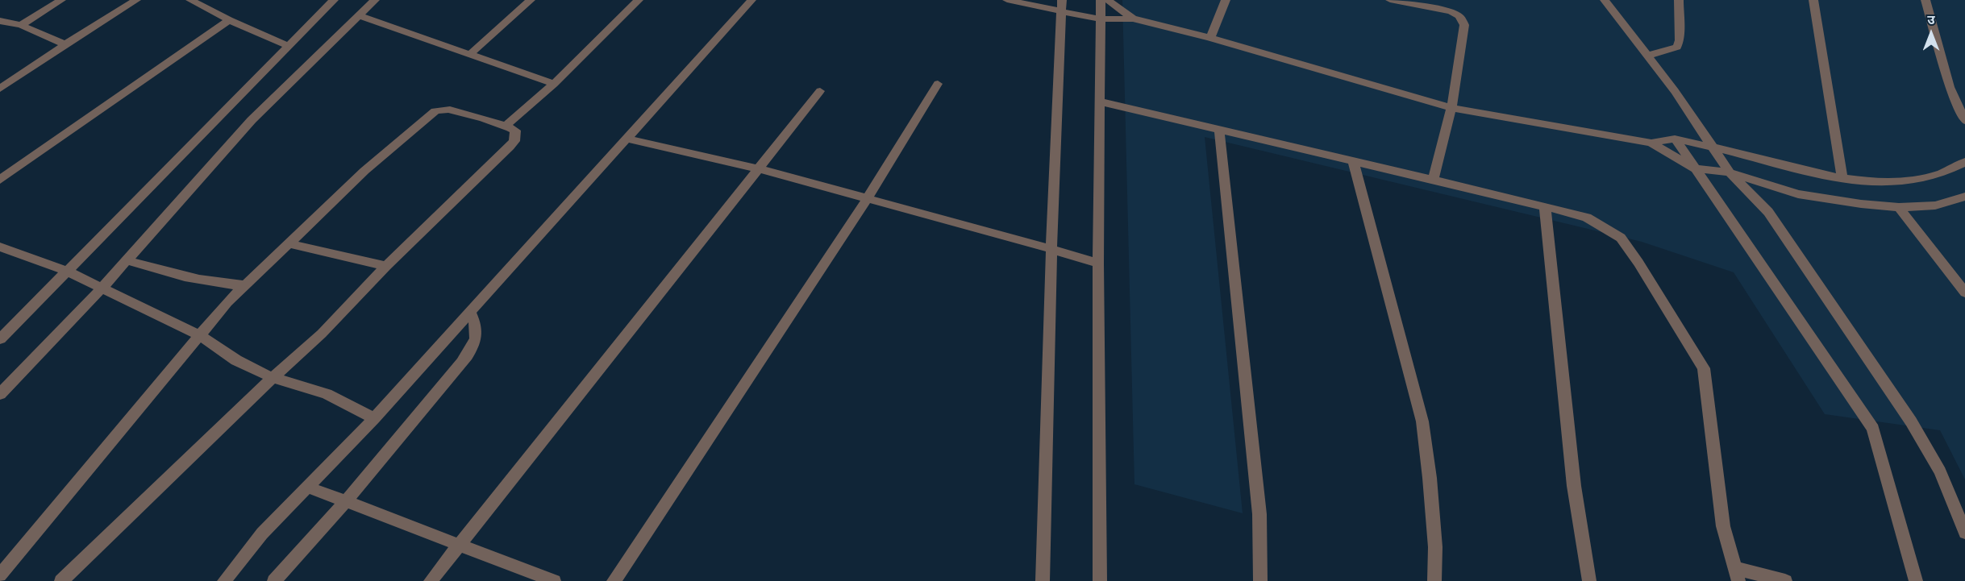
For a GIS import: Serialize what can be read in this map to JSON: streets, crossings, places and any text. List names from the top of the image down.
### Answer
{
  "north": "top"
}
